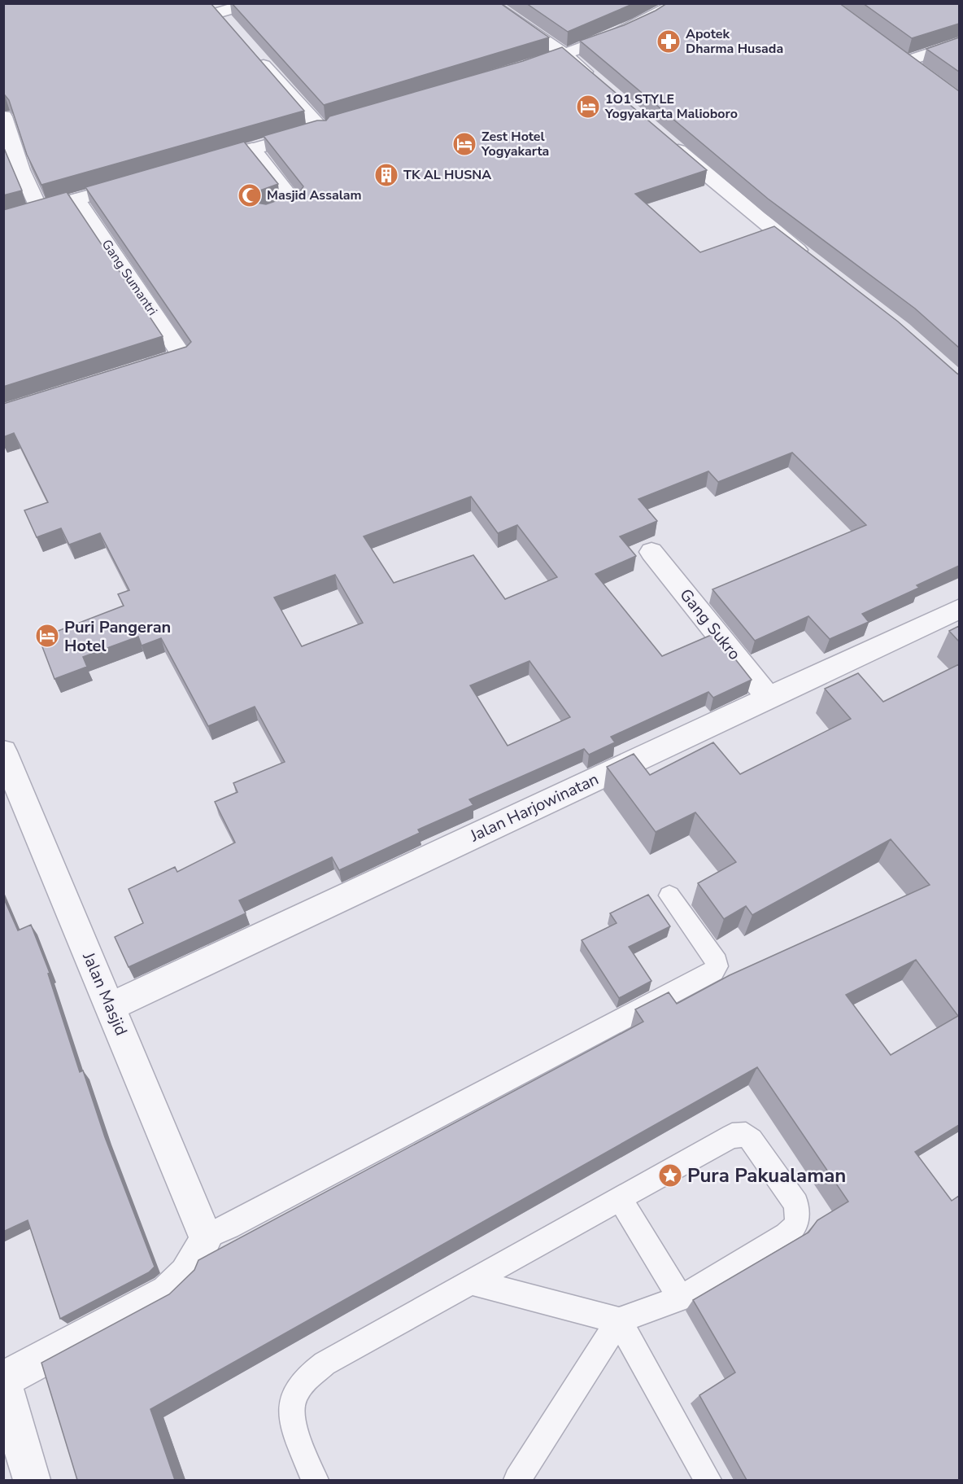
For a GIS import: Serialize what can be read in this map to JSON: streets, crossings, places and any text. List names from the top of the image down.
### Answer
{
  "streets": {
    "street": [
      "Gang Sumantri",
      "Gang Sukro",
      "Jalan Harjowinatan",
      "Jalan Masjid"
    ]
  },
  "crossings": [
    ["Gang Sukro", "Jalan Harjowinatan"],
    ["Jalan Harjowinatan", "Jalan Masjid"]
  ],
  "places": {
    "pharmacy": ["Apotek Dharma Husada"],
    "hotel": ["1O1 STYLE Yogyakarta Malioboro", "Zest Hotel Yogyakarta", "Puri Pangeran Hotel"],
    "building": ["TK AL HUSNA"],
    "mosque": ["Masjid Assalam"],
    "place": ["Pura Pakualaman"]
  }
}
